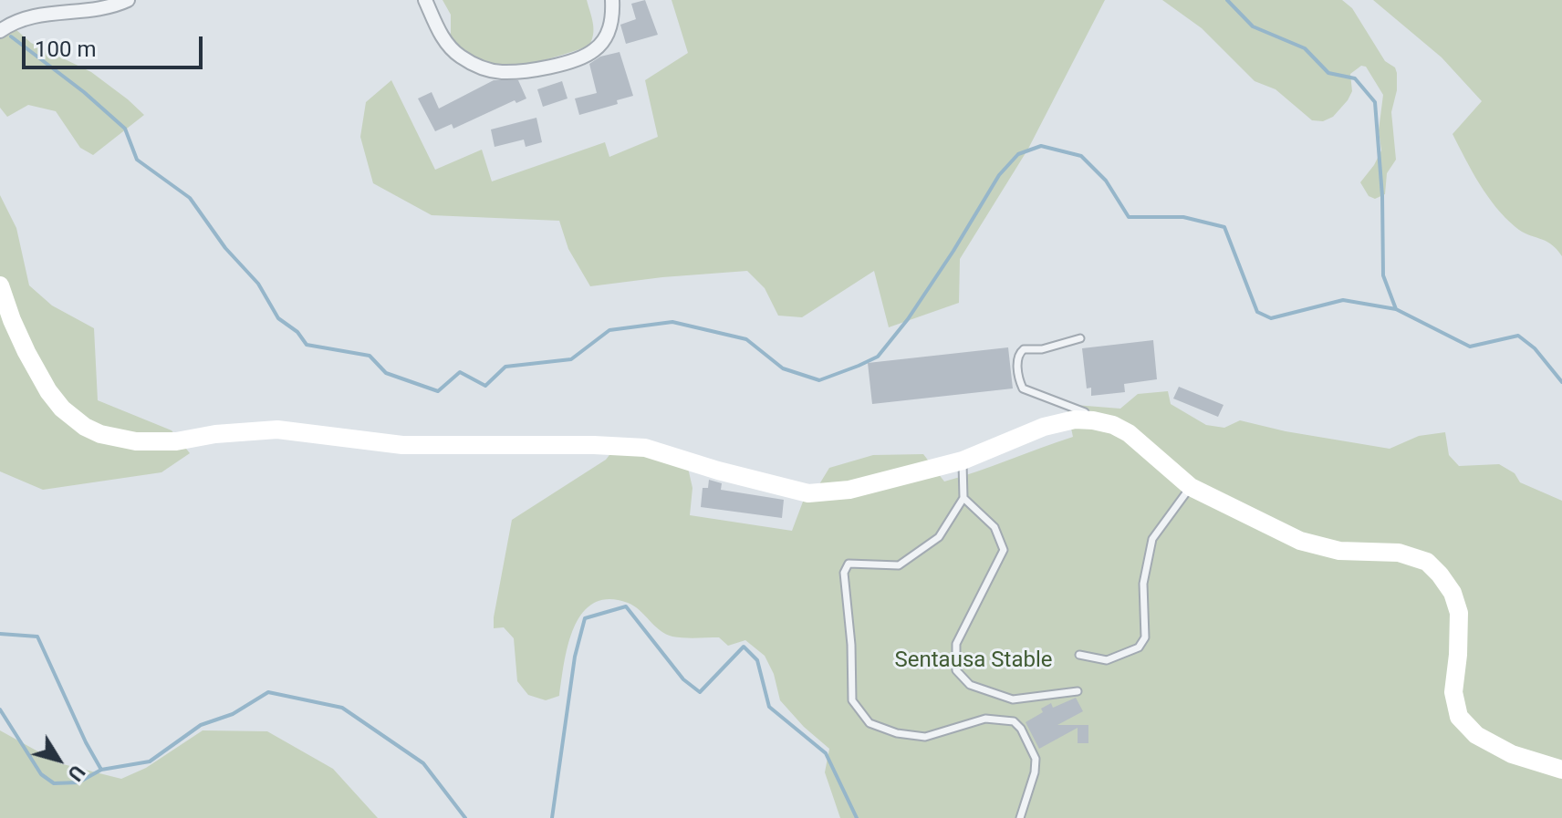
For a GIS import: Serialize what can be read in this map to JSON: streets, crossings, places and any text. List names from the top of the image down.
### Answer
{
  "parks": ["Sentausa Stable"],
  "scale_bar": "100 m",
  "north": "bottom right"
}
